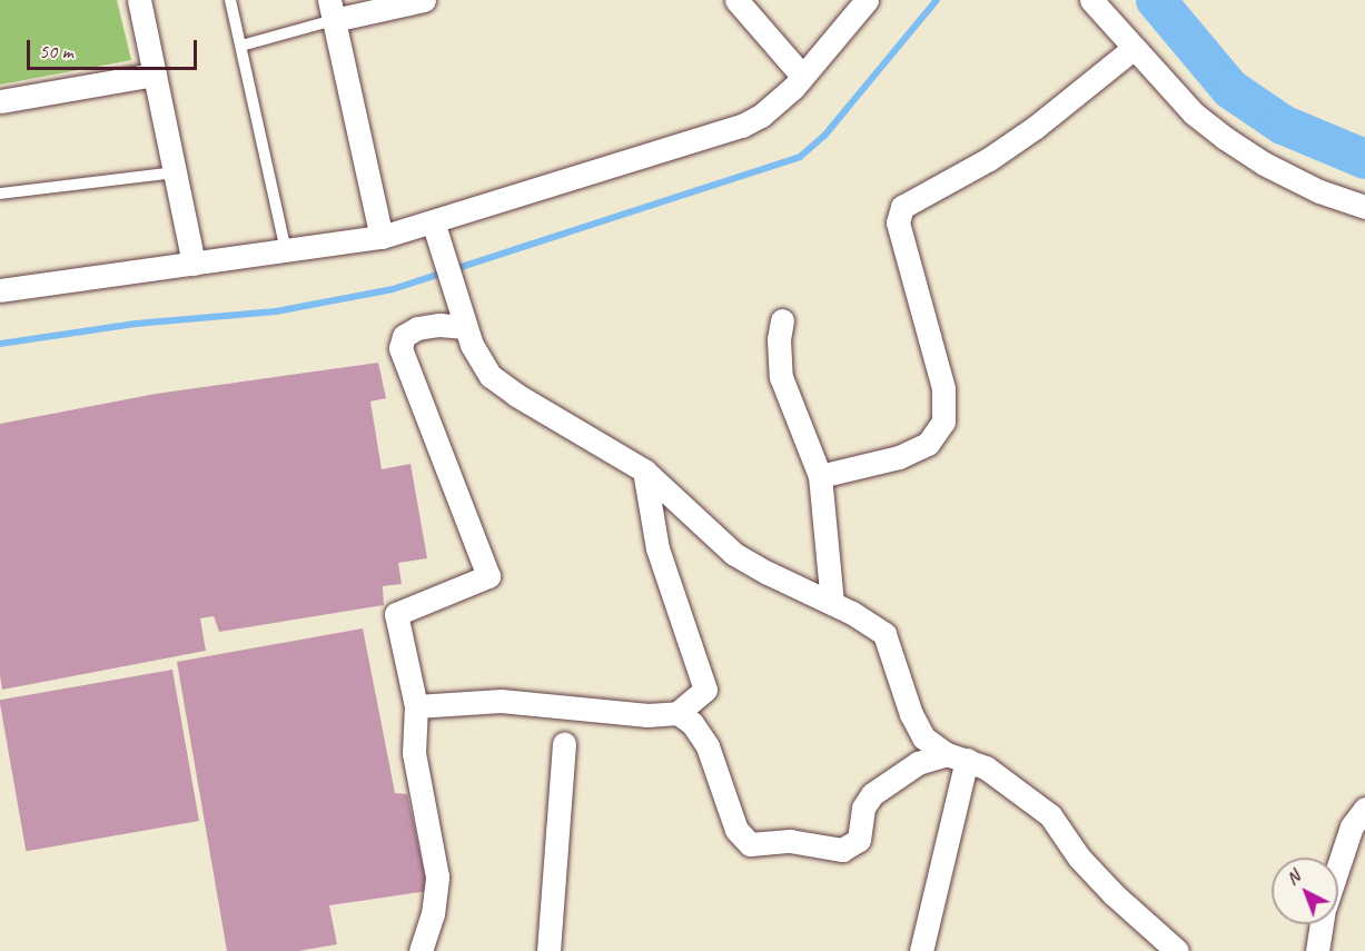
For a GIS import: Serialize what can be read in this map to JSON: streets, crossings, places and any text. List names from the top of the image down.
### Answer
{
  "scale_bar": "50 m",
  "north": "top left"
}
